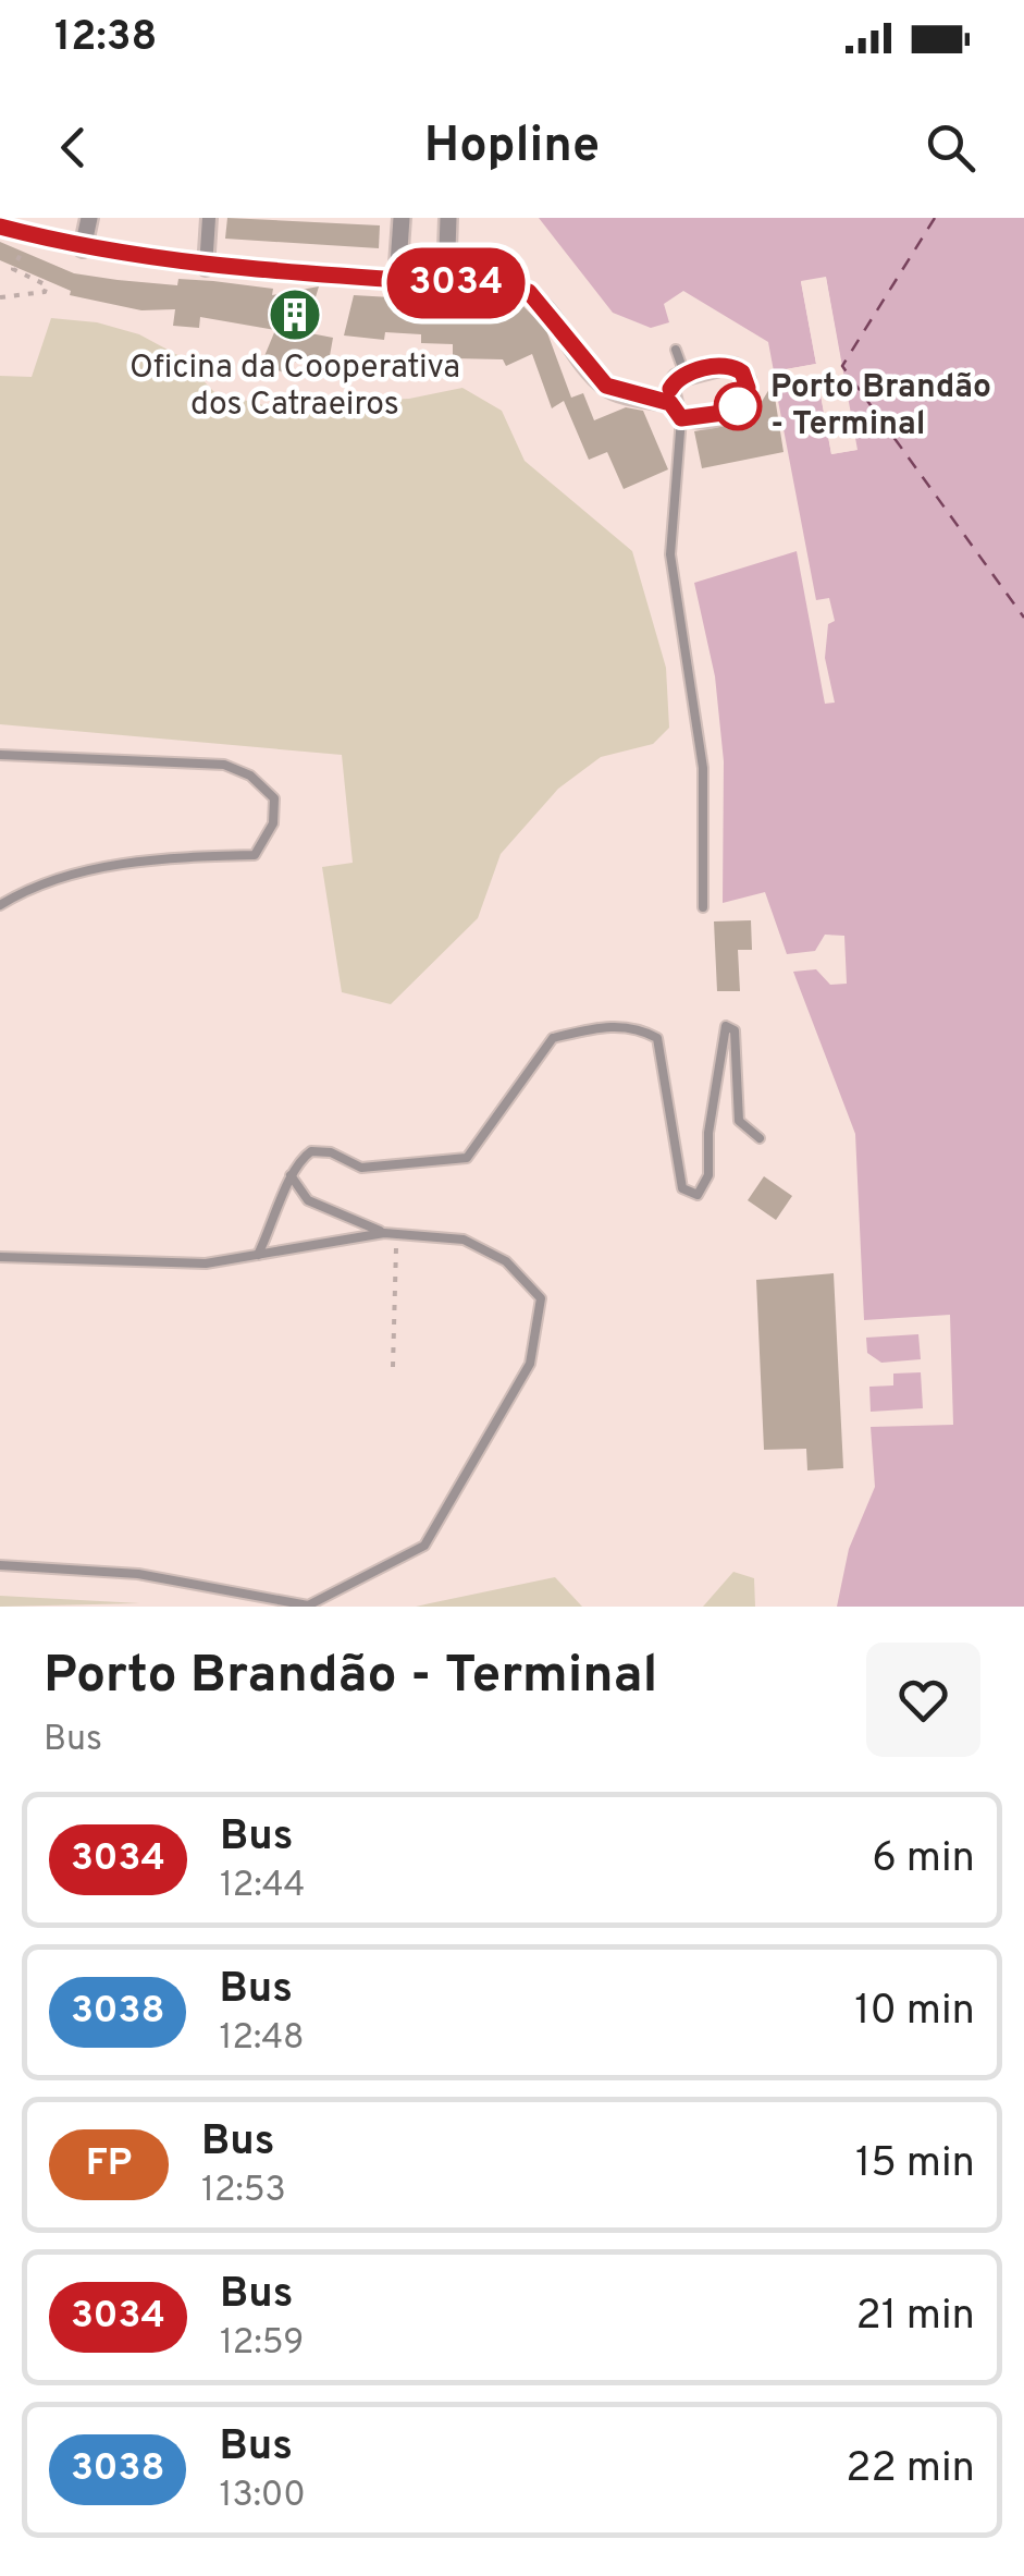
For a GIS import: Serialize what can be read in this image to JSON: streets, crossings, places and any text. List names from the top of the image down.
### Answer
{
  "places": {
    "building": ["Oficina da Cooperativa dos Catraeiros"],
    "other": ["Porto Brandão - Terminal"]
  },
  "lines": ["bus line 3034"],
  "page": {
    "status": "12:38",
    "header": "Hopline",
    "on_map": "3034",
    "heading": ["Porto Brandão - Terminal", "Bus"],
    "list": [
      {
        "mark": "3034",
        "name": "Bus",
        "note": "12:44",
        "value": "6 min"
      },
      {
        "mark": "3038",
        "name": "Bus",
        "note": "12:48",
        "value": "10 min"
      },
      {
        "mark": "FP",
        "name": "Bus",
        "note": "12:53",
        "value": "15 min"
      },
      {
        "mark": "3034",
        "name": "Bus",
        "note": "12:59",
        "value": "21 min"
      },
      {
        "mark": "3038",
        "name": "Bus",
        "note": "13:00",
        "value": "22 min"
      }
    ]
  }
}
